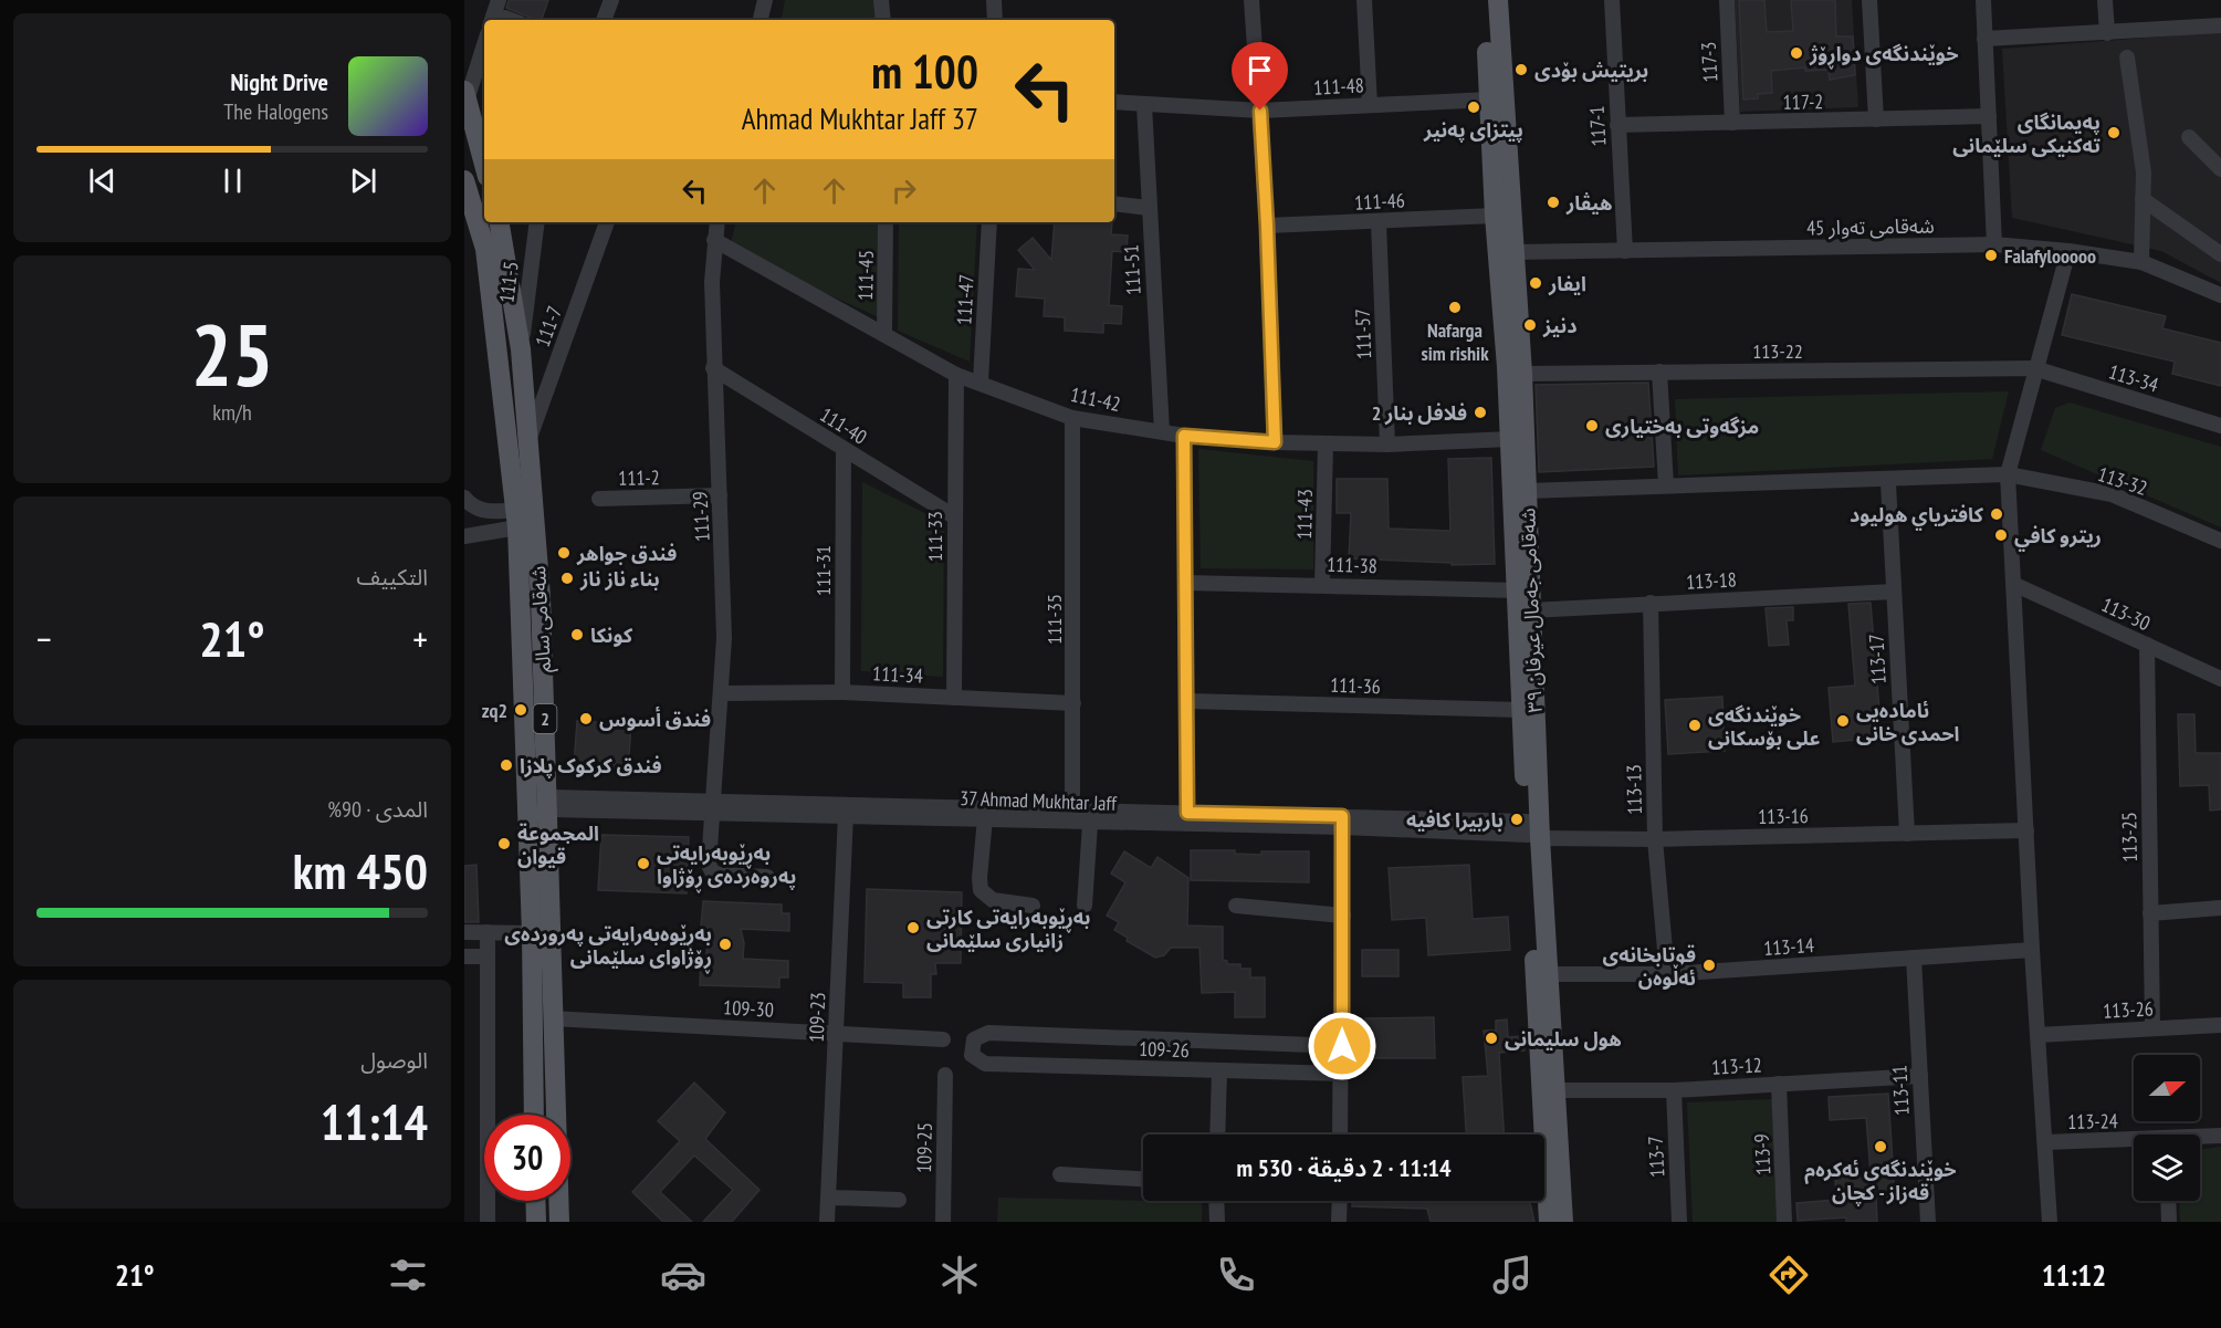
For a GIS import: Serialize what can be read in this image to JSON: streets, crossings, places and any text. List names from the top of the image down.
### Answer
{
  "streets": {
    "main road": ["شەقامی جەمال عیرفان ٣٩", "شەقامی سالم", "2"],
    "street": [
      "117-3",
      "111-48",
      "117-2",
      "117-1",
      "111-46",
      "شەقامی تەوار 45",
      "111-51",
      "111-45",
      "111-5",
      "111-47",
      "111-7",
      "111-57",
      "113-22",
      "113-34",
      "111-42",
      "111-40",
      "111-2",
      "113-32",
      "111-43",
      "111-29",
      "111-33",
      "111-38",
      "111-31",
      "113-18",
      "113-30",
      "111-35",
      "113-17",
      "111-34",
      "111-36",
      "113-13",
      "37 Ahmad Mukhtar Jaff",
      "113-16",
      "113-25",
      "113-14",
      "109-30",
      "113-26",
      "109-23",
      "109-26",
      "113-12",
      "113-11",
      "113-24",
      "109-25",
      "113-9",
      "113-7"
    ]
  },
  "crossings": [
    ["117-3", "117-2"],
    ["111-48", "111-51"],
    ["111-48", "شەقامی جەمال عیرفان ٣٩"],
    ["117-2", "117-1"],
    ["117-1", "شەقامی تەوار 45"],
    ["111-46", "111-57"],
    ["111-46", "شەقامی جەمال عیرفان ٣٩"],
    ["شەقامی تەوار 45", "شەقامی جەمال عیرفان ٣٩"],
    ["111-51", "111-42"],
    ["111-45", "111-42"],
    ["111-5", "شەقامی سالم"],
    ["111-47", "111-42"],
    ["111-7", "شەقامی سالم"],
    ["111-57", "111-42"],
    ["113-22", "113-34"],
    ["113-22", "شەقامی جەمال عیرفان ٣٩"],
    ["111-42", "111-43"],
    ["111-42", "111-29"],
    ["111-42", "111-33"],
    ["111-42", "شەقامی جەمال عیرفان ٣٩"],
    ["111-42", "111-35"],
    ["111-40", "111-29"],
    ["111-40", "111-33"],
    ["111-40", "111-31"],
    ["111-2", "111-29"],
    ["113-32", "شەقامی جەمال عیرفان ٣٩"],
    ["111-43", "111-38"],
    ["111-29", "111-34"],
    ["111-29", "37 Ahmad Mukhtar Jaff"],
    ["111-33", "111-34"],
    ["111-38", "شەقامی جەمال عیرفان ٣٩"],
    ["111-31", "111-34"],
    ["113-18", "شەقامی جەمال عیرفان ٣٩"],
    ["113-18", "113-17"],
    ["113-18", "113-13"],
    ["شەقامی جەمال عیرفان ٣٩", "111-36"],
    ["شەقامی جەمال عیرفان ٣٩", "37 Ahmad Mukhtar Jaff"],
    ["شەقامی جەمال عیرفان ٣٩", "113-16"],
    ["شەقامی جەمال عیرفان ٣٩", "113-14"],
    ["شەقامی جەمال عیرفان ٣٩", "113-12"],
    ["113-30", "113-25"],
    ["شەقامی سالم", "37 Ahmad Mukhtar Jaff"],
    ["شەقامی سالم", "109-30"],
    ["111-35", "111-34"],
    ["111-35", "37 Ahmad Mukhtar Jaff"],
    ["113-17", "113-16"],
    ["113-13", "113-16"],
    ["113-13", "113-14"],
    ["37 Ahmad Mukhtar Jaff", "113-16"],
    ["37 Ahmad Mukhtar Jaff", "109-23"],
    ["113-25", "113-26"],
    ["113-14", "113-11"],
    ["109-30", "109-23"],
    ["113-12", "113-11"],
    ["113-12", "113-9"],
    ["113-12", "113-7"]
  ],
  "places": [
    "خوێندنگەی دواڕۆژ",
    "بریتیش بۆدی",
    "پیتزای پەنیر",
    "پەیمانگای تەکنیکی سلێمانی",
    "هيڤار",
    "Falafylooooo",
    "ايفار",
    "Nafarga sim rishik",
    "دنيز",
    "فلافل بنار 2",
    "مزگەوتی بەختیاری",
    "كافترياي هوليود",
    "ريترو كافي",
    "فندق جواھر",
    "بناء ناز ناز",
    "کونکا",
    "zq2",
    "فندق أسوس",
    "ئامادەیی احمدی خانی",
    "خوێندنگەی علی بۆسکانی",
    "فندق کرکوک پلازا",
    "باربيرا كافيه",
    "المجموعة قیوان",
    "بەڕێوبەرایەتی پەروەردەی ڕۆژاوا",
    "بەڕێوبەرایەتی کارتی زانیاری سلێمانی",
    "بەڕێوەبەرایەتی پەروردەی ڕۆژاوای سلێمانی",
    "قوتابخانەی ئەڵوەن",
    "هول سليمانى",
    "خوێندنگەی ئەکرەم قەزاز - کچان"
  ],
  "north": "right",
  "page": {
    "turn": ["100 m", "37 Ahmad Mukhtar Jaff"],
    "song": ["Night Drive", "The Halogens"],
    "tile": [
      ["25", "km/h"],
      "التكييف",
      ["المدى · 90%", "450 km"],
      ["الوصول", "11:14"]
    ],
    "heat": ["−", "21°", "+"],
    "limit": "30",
    "trip": "11:14 · 2 دقيقة · 530 m",
    "tabs": ["11:12", "21°"]
  }
}
